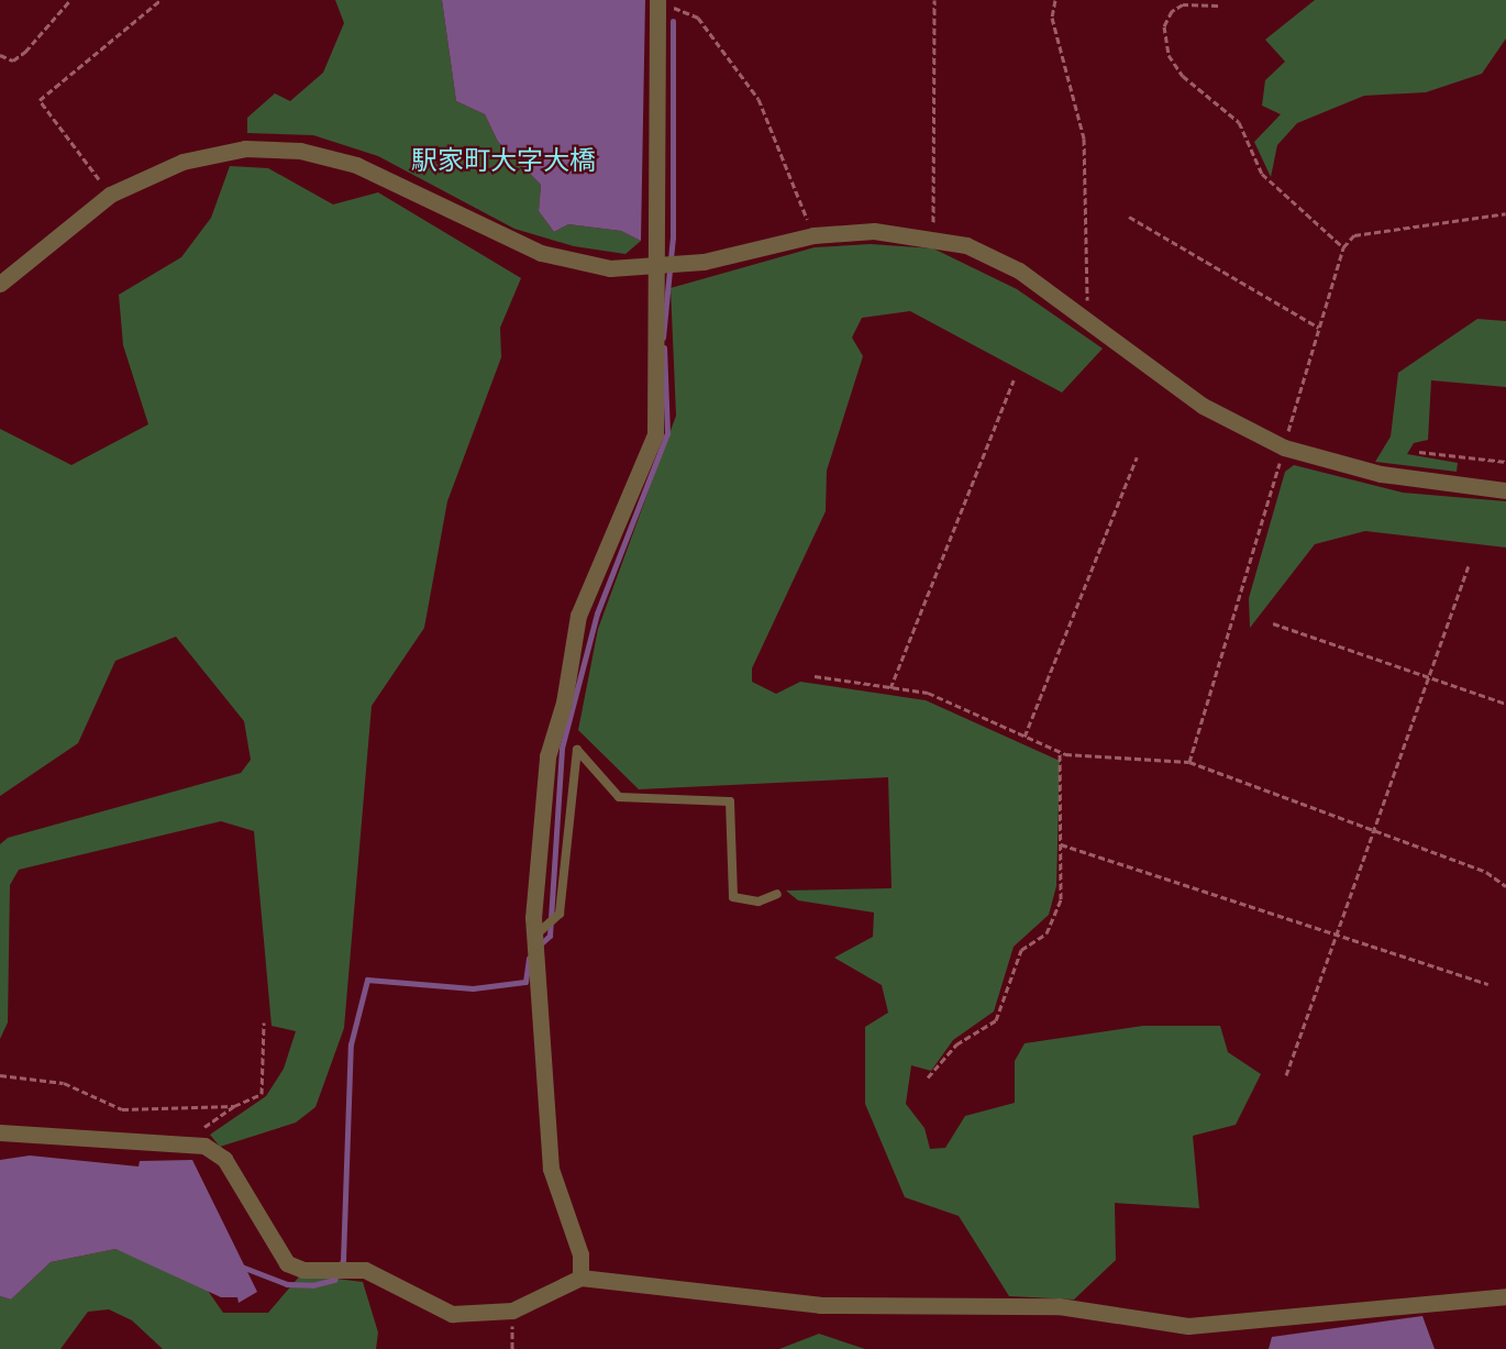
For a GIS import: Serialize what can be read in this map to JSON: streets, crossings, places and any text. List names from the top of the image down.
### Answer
{
  "districts": ["駅家町大字大橋"]
}
